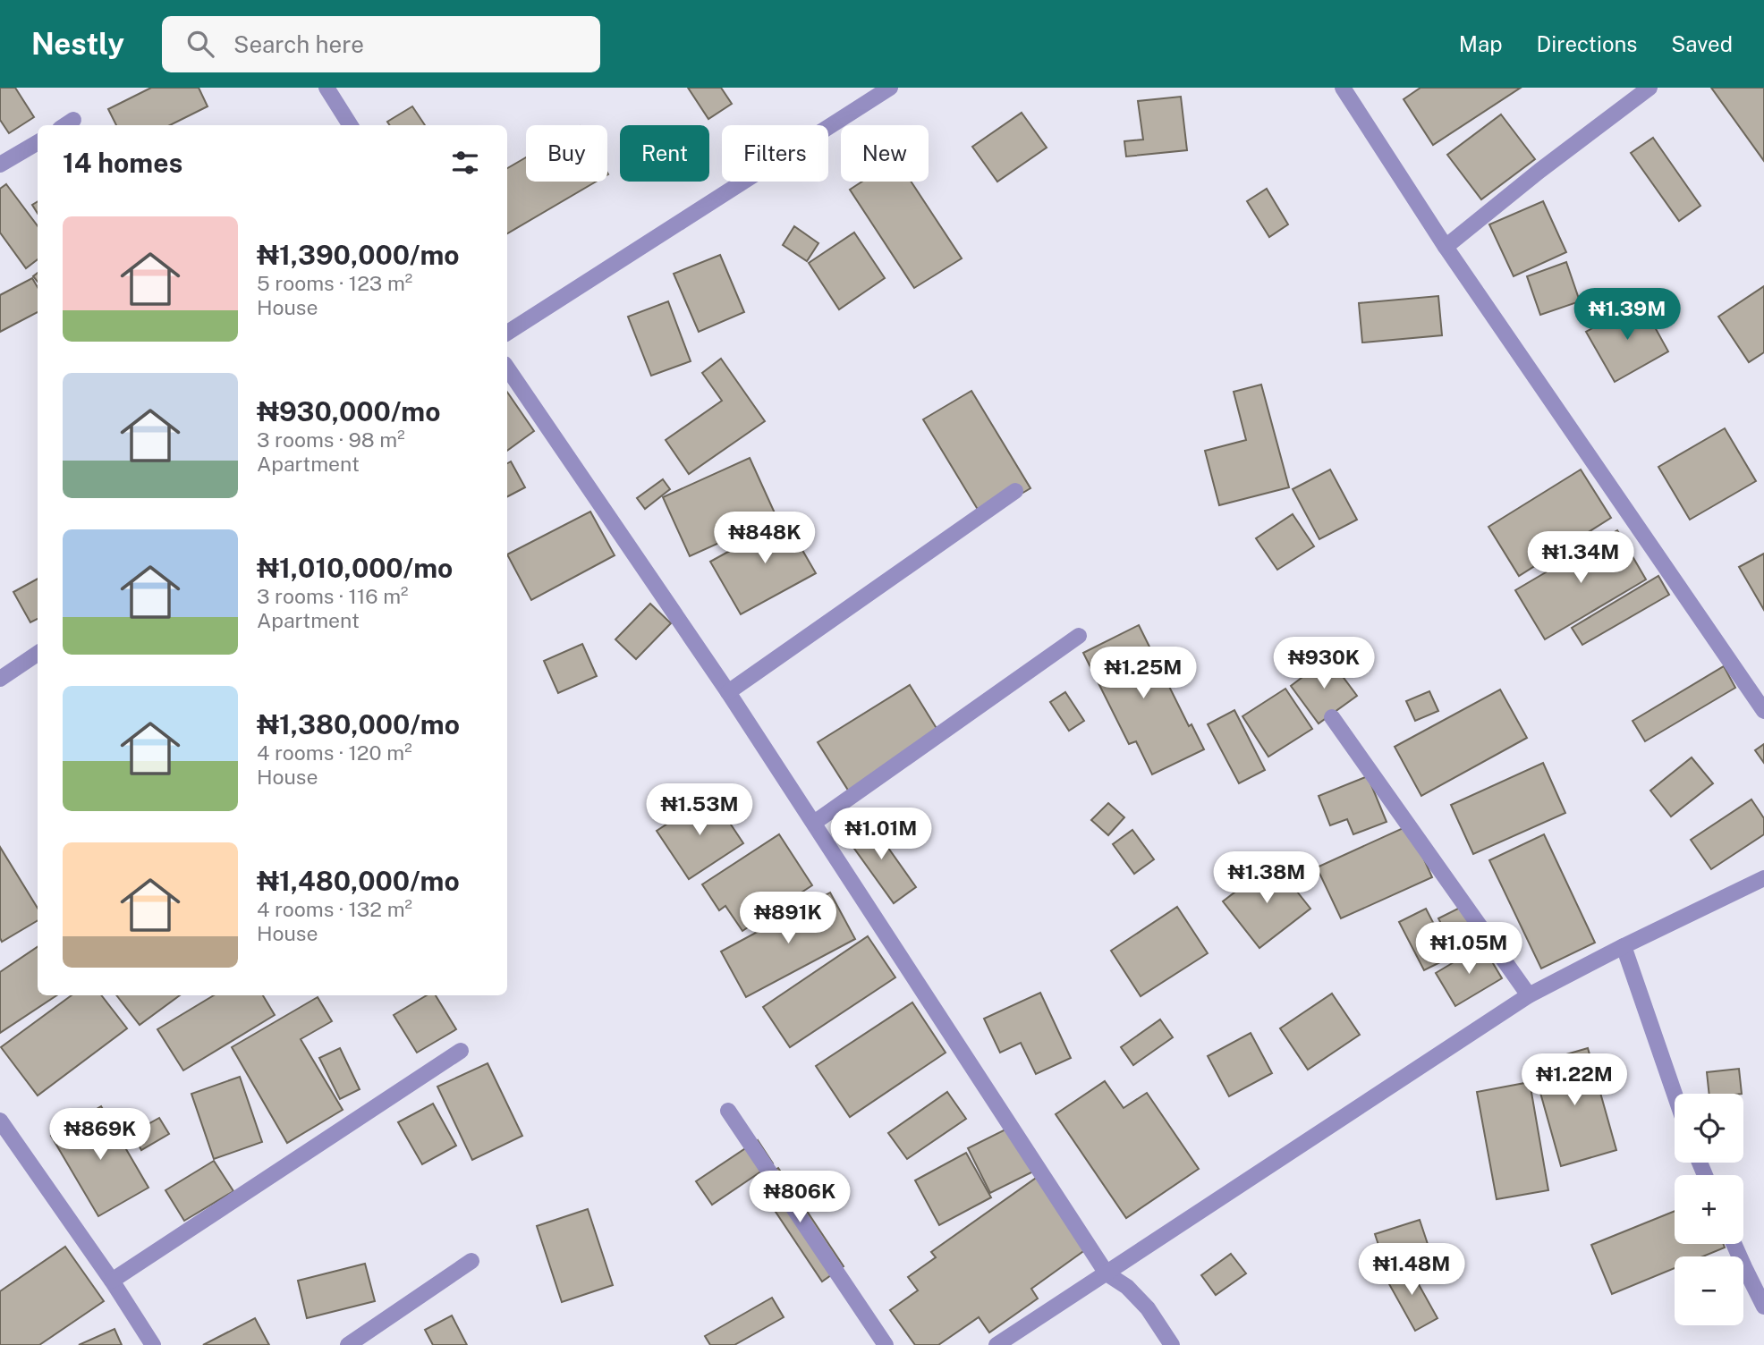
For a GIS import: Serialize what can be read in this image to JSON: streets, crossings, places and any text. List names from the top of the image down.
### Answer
{
  "page": {
    "header": "Nestly",
    "search": "Search here",
    "nav": ["Map", "Directions", "Saved"],
    "chip": [
      "Buy",
      "Rent",
      "Filters",
      "New"
    ],
    "heading": "14 homes",
    "list": [
      {
        "name": "₦1,390,000/mo",
        "note": "5 rooms · 123 m² · House"
      },
      {
        "name": "₦930,000/mo",
        "note": "3 rooms · 98 m² · Apartment"
      },
      {
        "name": "₦1,010,000/mo",
        "note": "3 rooms · 116 m² · Apartment"
      },
      {
        "name": "₦1,380,000/mo",
        "note": "4 rooms · 120 m² · House"
      },
      {
        "name": "₦1,480,000/mo",
        "note": "4 rooms · 132 m² · House"
      }
    ],
    "price": [
      "₦1.39M",
      "₦848K",
      "₦1.34M",
      "₦930K",
      "₦1.25M",
      "₦1.53M",
      "₦1.01M",
      "₦1.38M",
      "₦891K",
      "₦1.05M",
      "₦1.22M",
      "₦869K",
      "₦806K",
      "₦1.48M"
    ],
    "map_buttons": ["+", "−"]
  }
}
